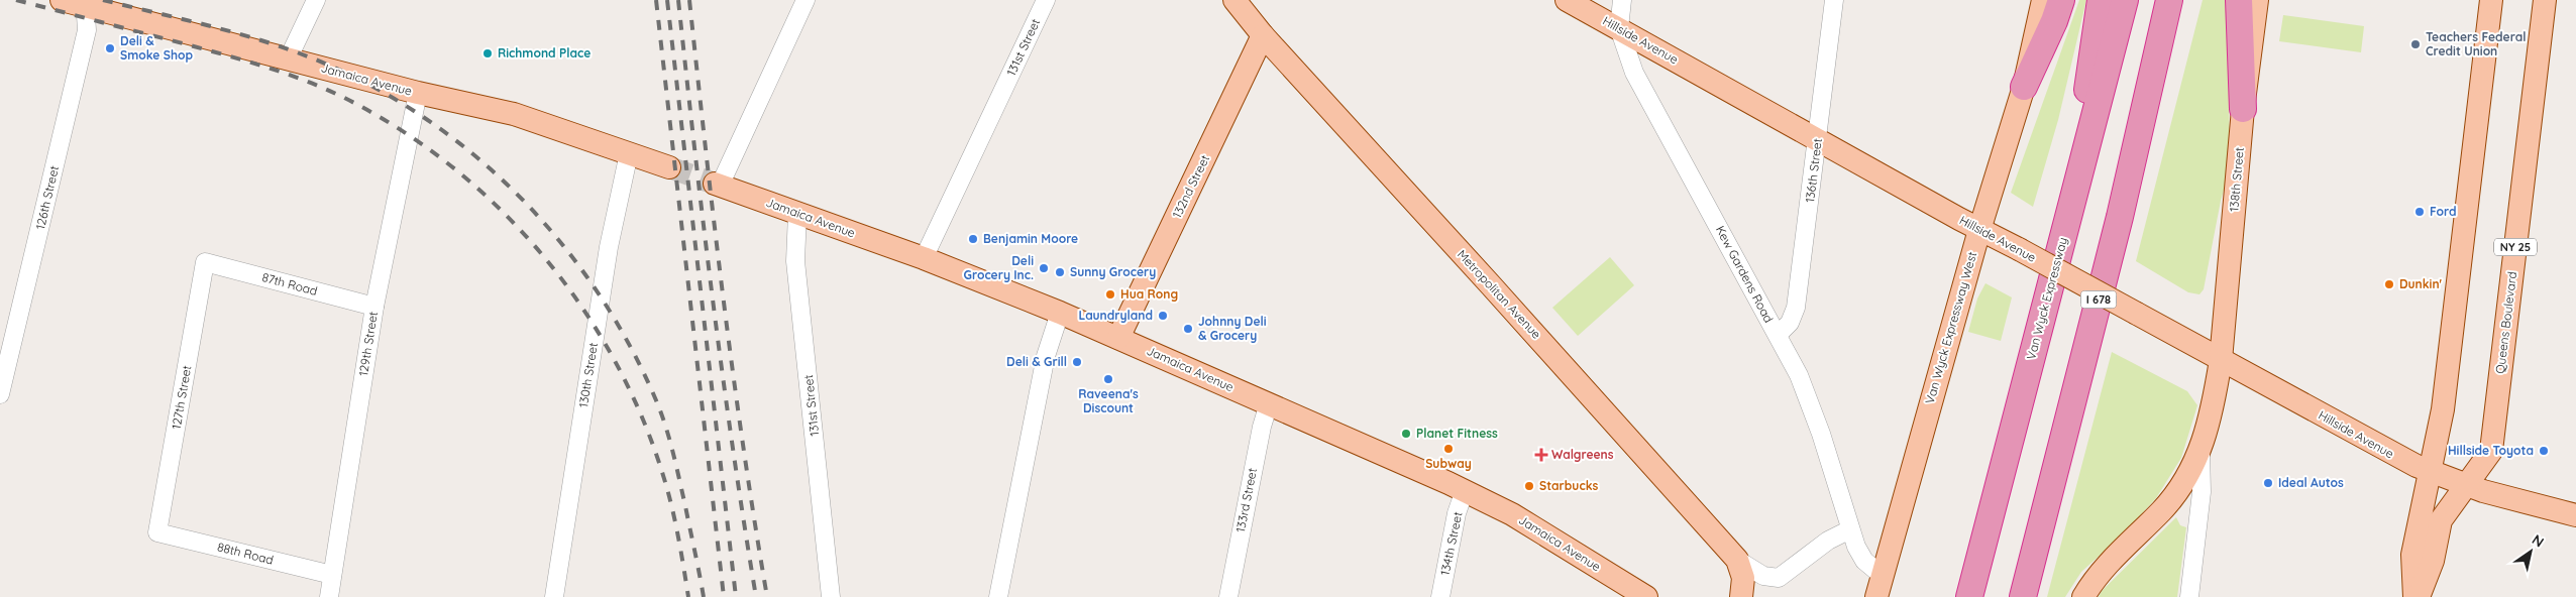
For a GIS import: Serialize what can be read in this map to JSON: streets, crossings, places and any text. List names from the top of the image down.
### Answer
{
  "streets": {
    "highway": ["Van Wyck Expressway", "I 678"],
    "main road": [
      "Hillside Avenue",
      "Jamaica Avenue",
      "138th Street",
      "132nd Street",
      "NY 25",
      "Metropolitan Avenue",
      "Queens Boulevard",
      "Van Wyck Expressway West"
    ],
    "street": [
      "131st Street",
      "136th Street",
      "126th Street",
      "Kew Gardens Road",
      "87th Road",
      "129th Street",
      "130th Street",
      "127th Street",
      "133rd Street",
      "134th Street",
      "88th Road"
    ]
  },
  "crossings": [
    ["Hillside Avenue", "136th Street"],
    ["Hillside Avenue", "138th Street"],
    ["Hillside Avenue", "Kew Gardens Road"],
    ["Hillside Avenue", "Queens Boulevard"],
    ["Hillside Avenue", "Van Wyck Expressway West"],
    ["131st Street", "Jamaica Avenue"],
    ["Jamaica Avenue", "132nd Street"],
    ["Jamaica Avenue", "126th Street"],
    ["Jamaica Avenue", "129th Street"],
    ["Jamaica Avenue", "130th Street"],
    ["Jamaica Avenue", "133rd Street"],
    ["Jamaica Avenue", "134th Street"],
    ["136th Street", "Kew Gardens Road"],
    ["132nd Street", "Metropolitan Avenue"],
    ["Kew Gardens Road", "Van Wyck Expressway West"],
    ["87th Road", "129th Street"],
    ["87th Road", "127th Street"],
    ["129th Street", "88th Road"],
    ["127th Street", "88th Road"]
  ],
  "places": {
    "other": [
      "Teachers Federal Credit Union",
      "Deli & Smoke Shop",
      "Richmond Place",
      "Ford",
      "Benjamin Moore",
      "Deli Grocery Inc.",
      "Sunny Grocery",
      "Dunkin'",
      "Hua Rong",
      "Laundryland",
      "Johnny Deli & Grocery",
      "Deli & Grill",
      "Raveena's Discount",
      "Planet Fitness",
      "Subway",
      "Hillside Toyota",
      "Ideal Autos",
      "Starbucks"
    ],
    "health": ["Walgreens"]
  },
  "north": "top right"
}
